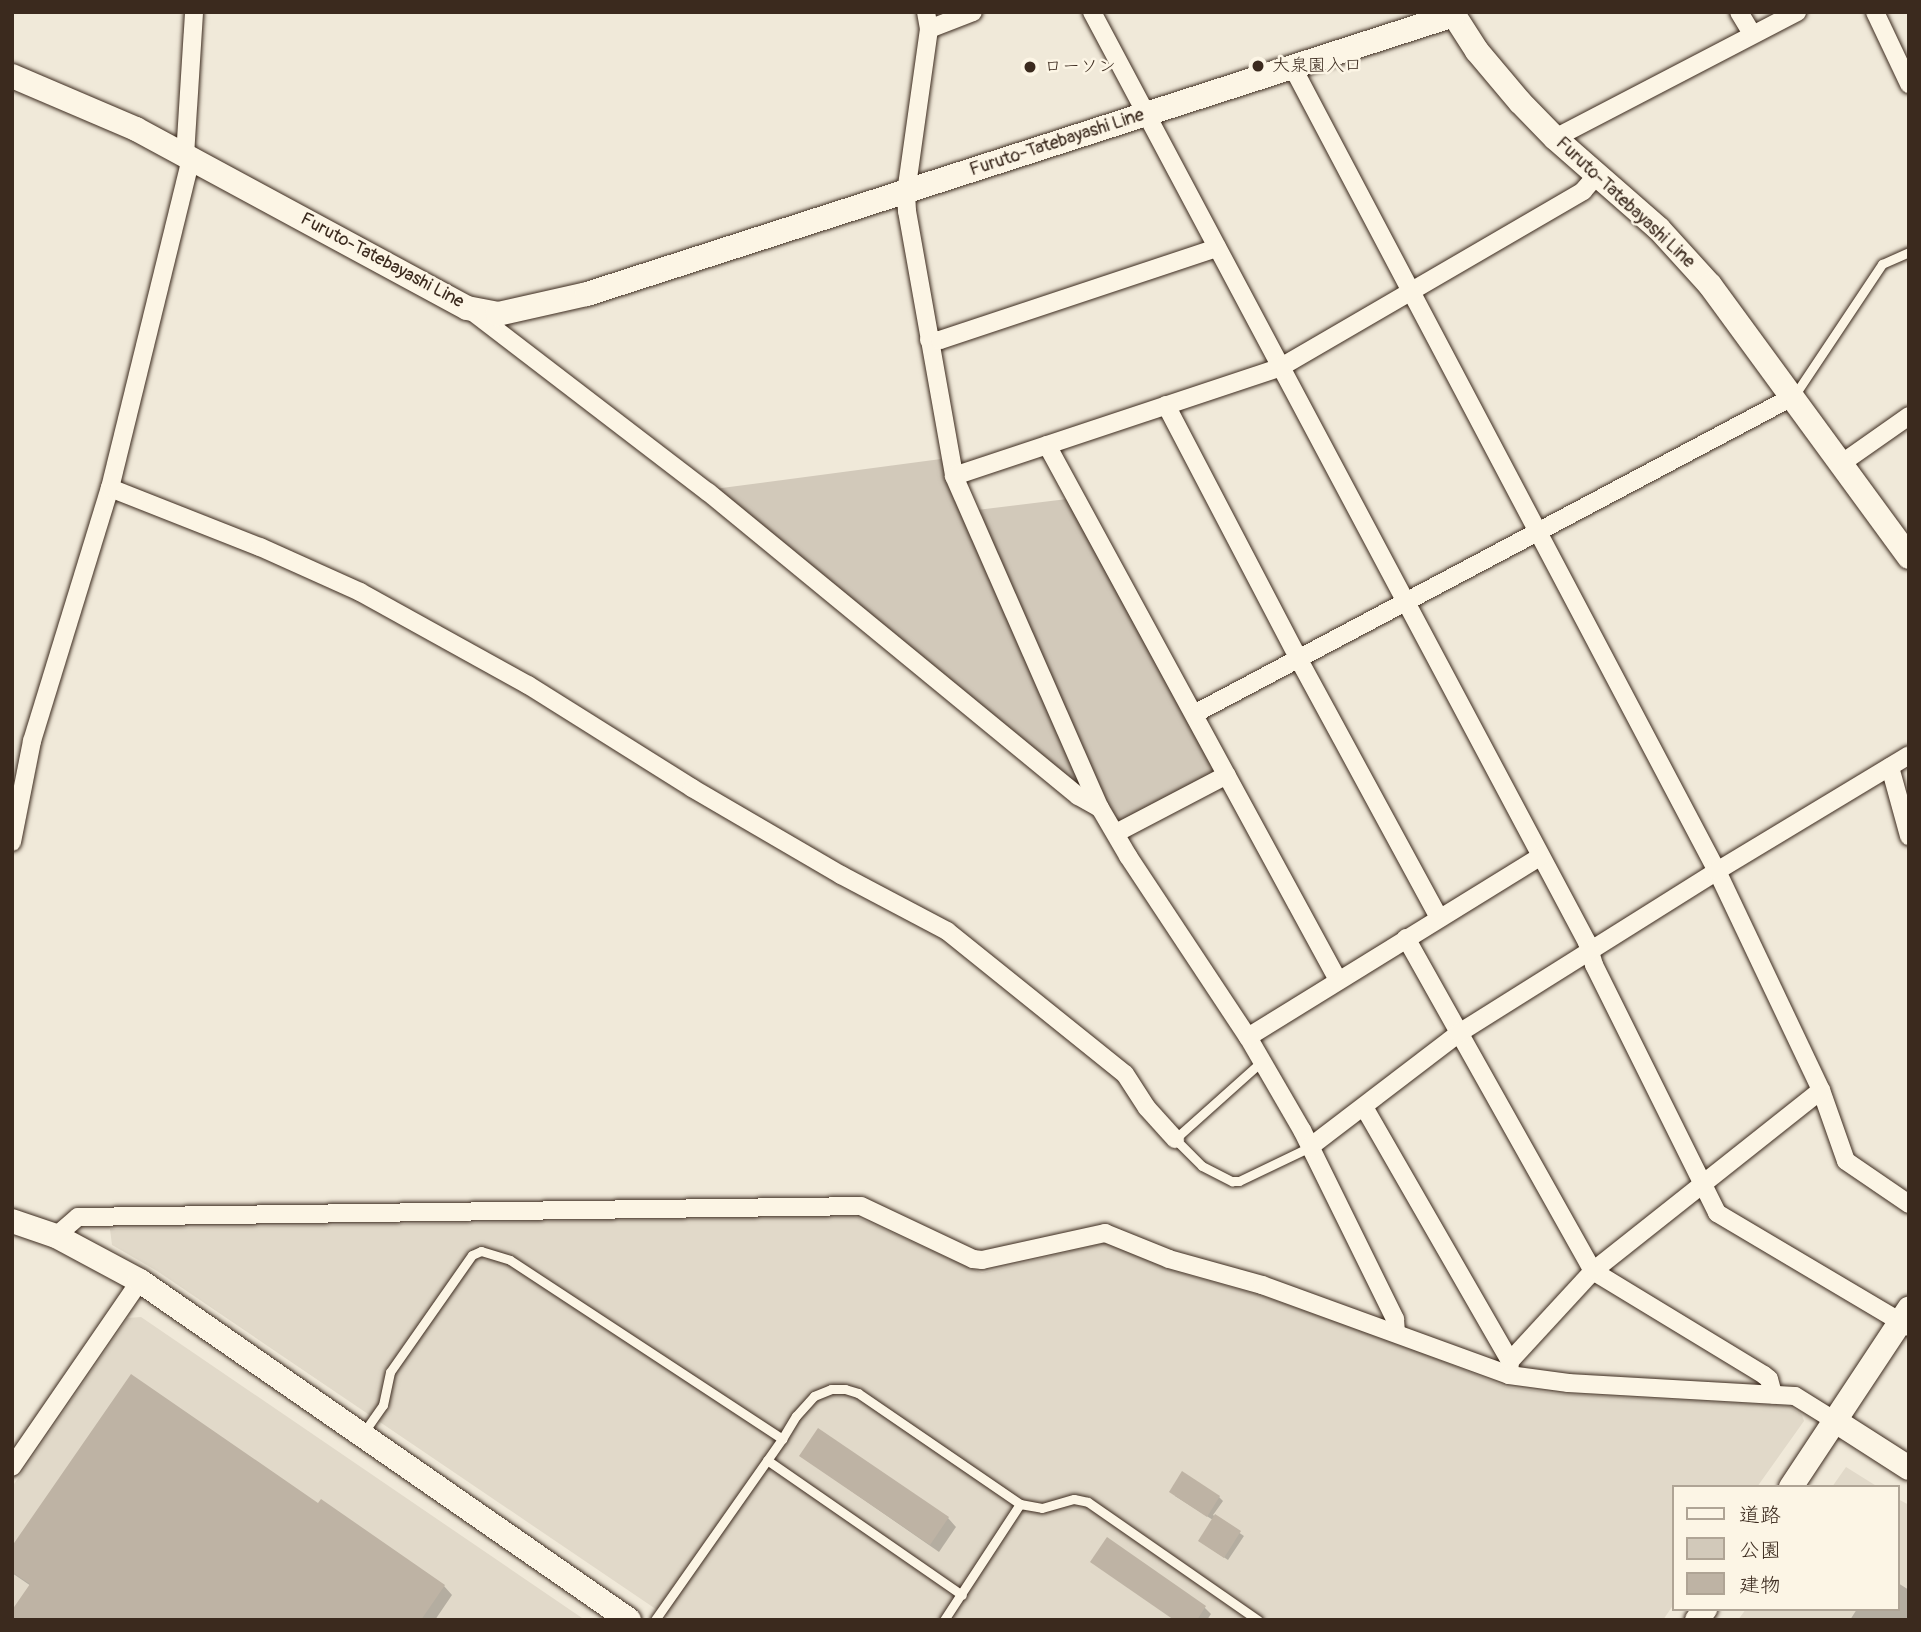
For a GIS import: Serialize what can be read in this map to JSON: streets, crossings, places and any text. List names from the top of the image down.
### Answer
{
  "streets": {
    "main road": ["Furuto-Tatebayashi Line"]
  },
  "places": ["大泉園入口", "ローソン"],
  "legend": ["道路", "公園", "建物"]
}
